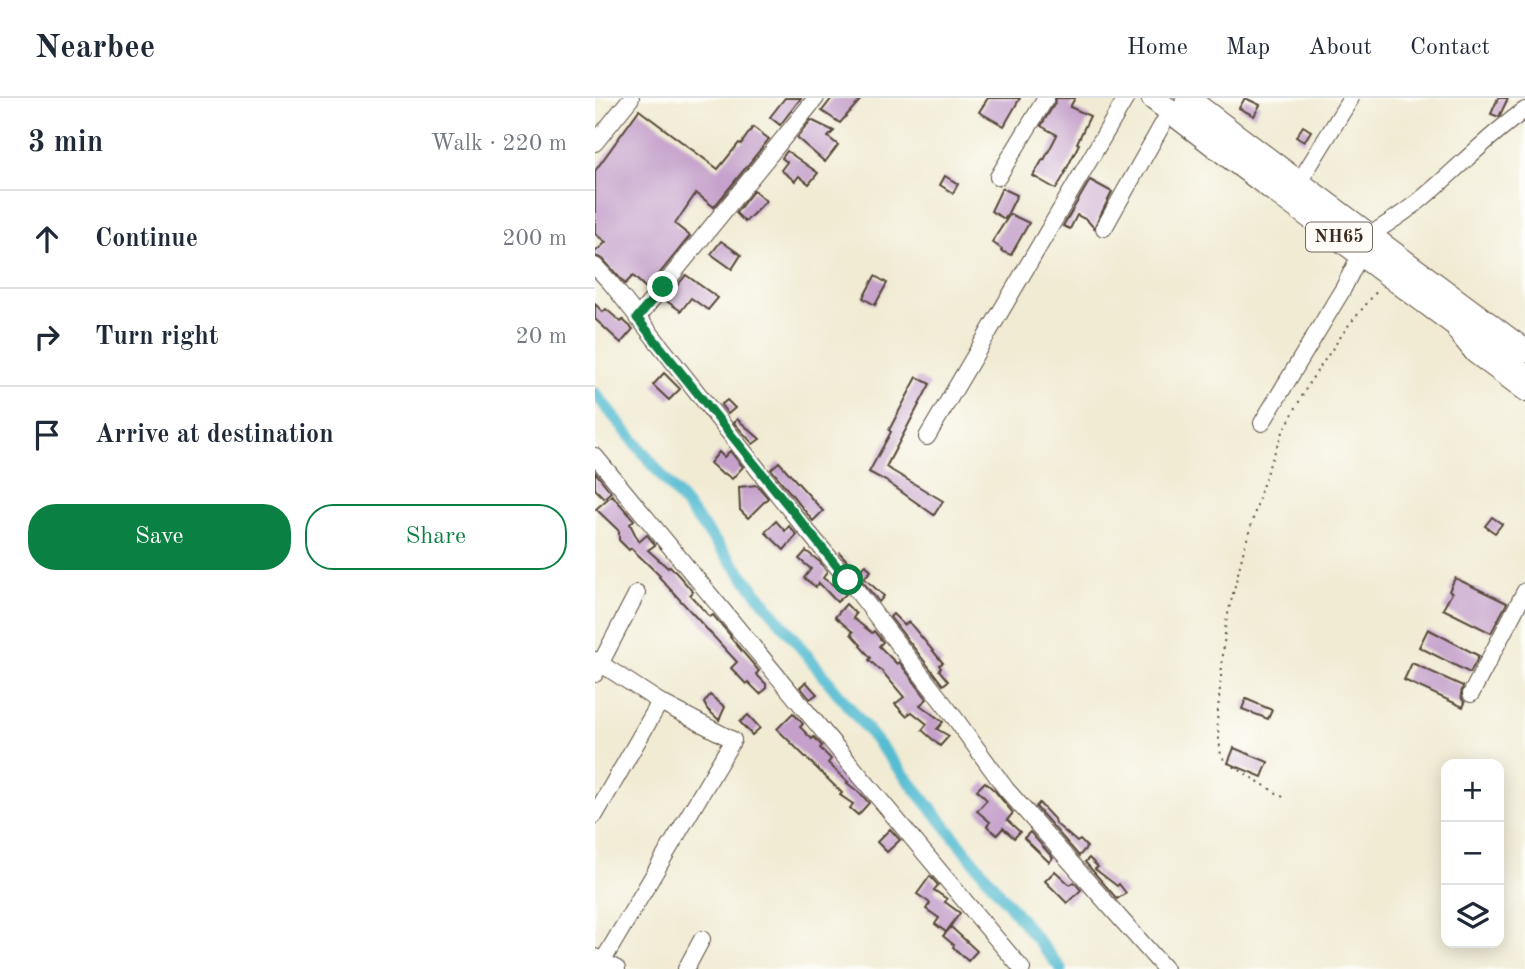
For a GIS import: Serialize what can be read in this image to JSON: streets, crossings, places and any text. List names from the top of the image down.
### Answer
{
  "streets": {
    "highway": ["NH65"]
  },
  "page": {
    "header": "Nearbee",
    "nav": [
      "Home",
      "Map",
      "About",
      "Contact"
    ],
    "heading": ["3 min", "Walk · 220 m"],
    "list": [
      ["Continue", "200 m"],
      ["Turn right", "20 m"],
      "Arrive at destination"
    ],
    "buttons": ["Save", "Share"],
    "map_buttons": ["+", "−"]
  }
}
